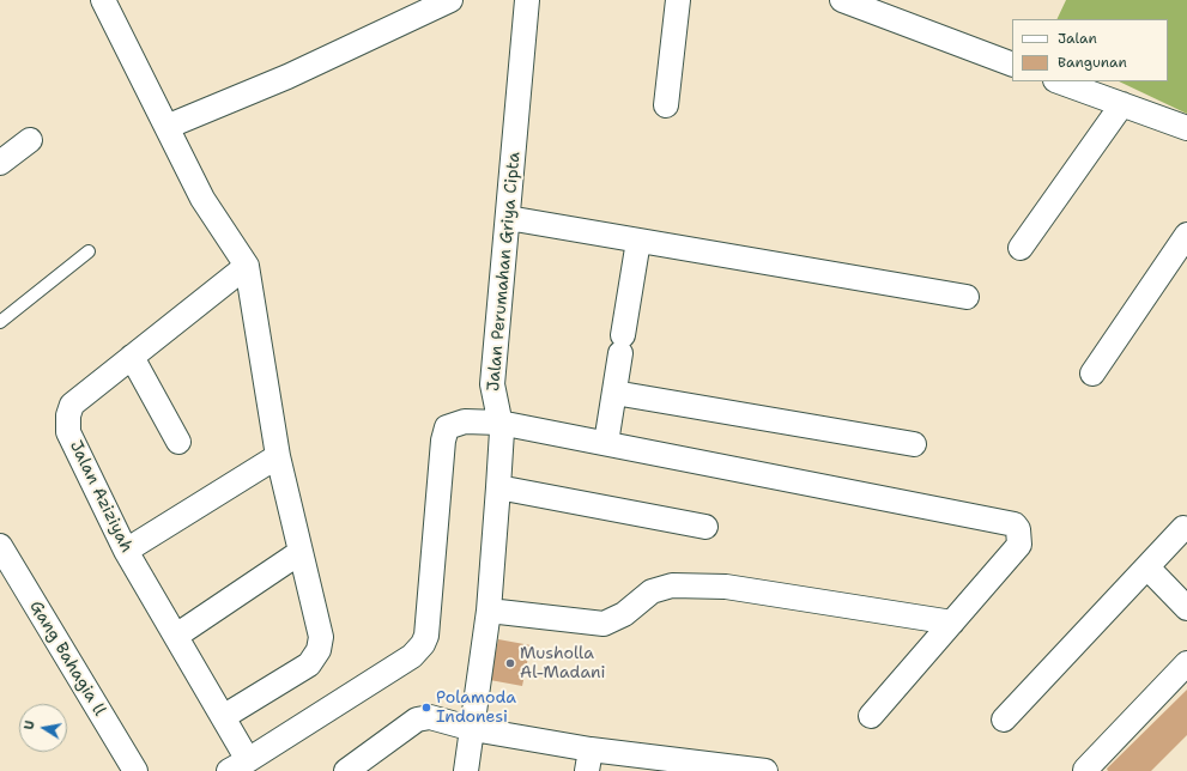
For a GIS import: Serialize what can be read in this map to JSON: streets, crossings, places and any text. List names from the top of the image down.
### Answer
{
  "streets": {
    "street": ["Jalan Perumahan Griya Cipta", "Jalan Aziziyah", "Gang Bahagia ll"]
  },
  "places": ["Musholla Al-Madani", "Polamoda Indonesi"],
  "legend": ["Jalan", "Bangunan"],
  "north": "left"
}
